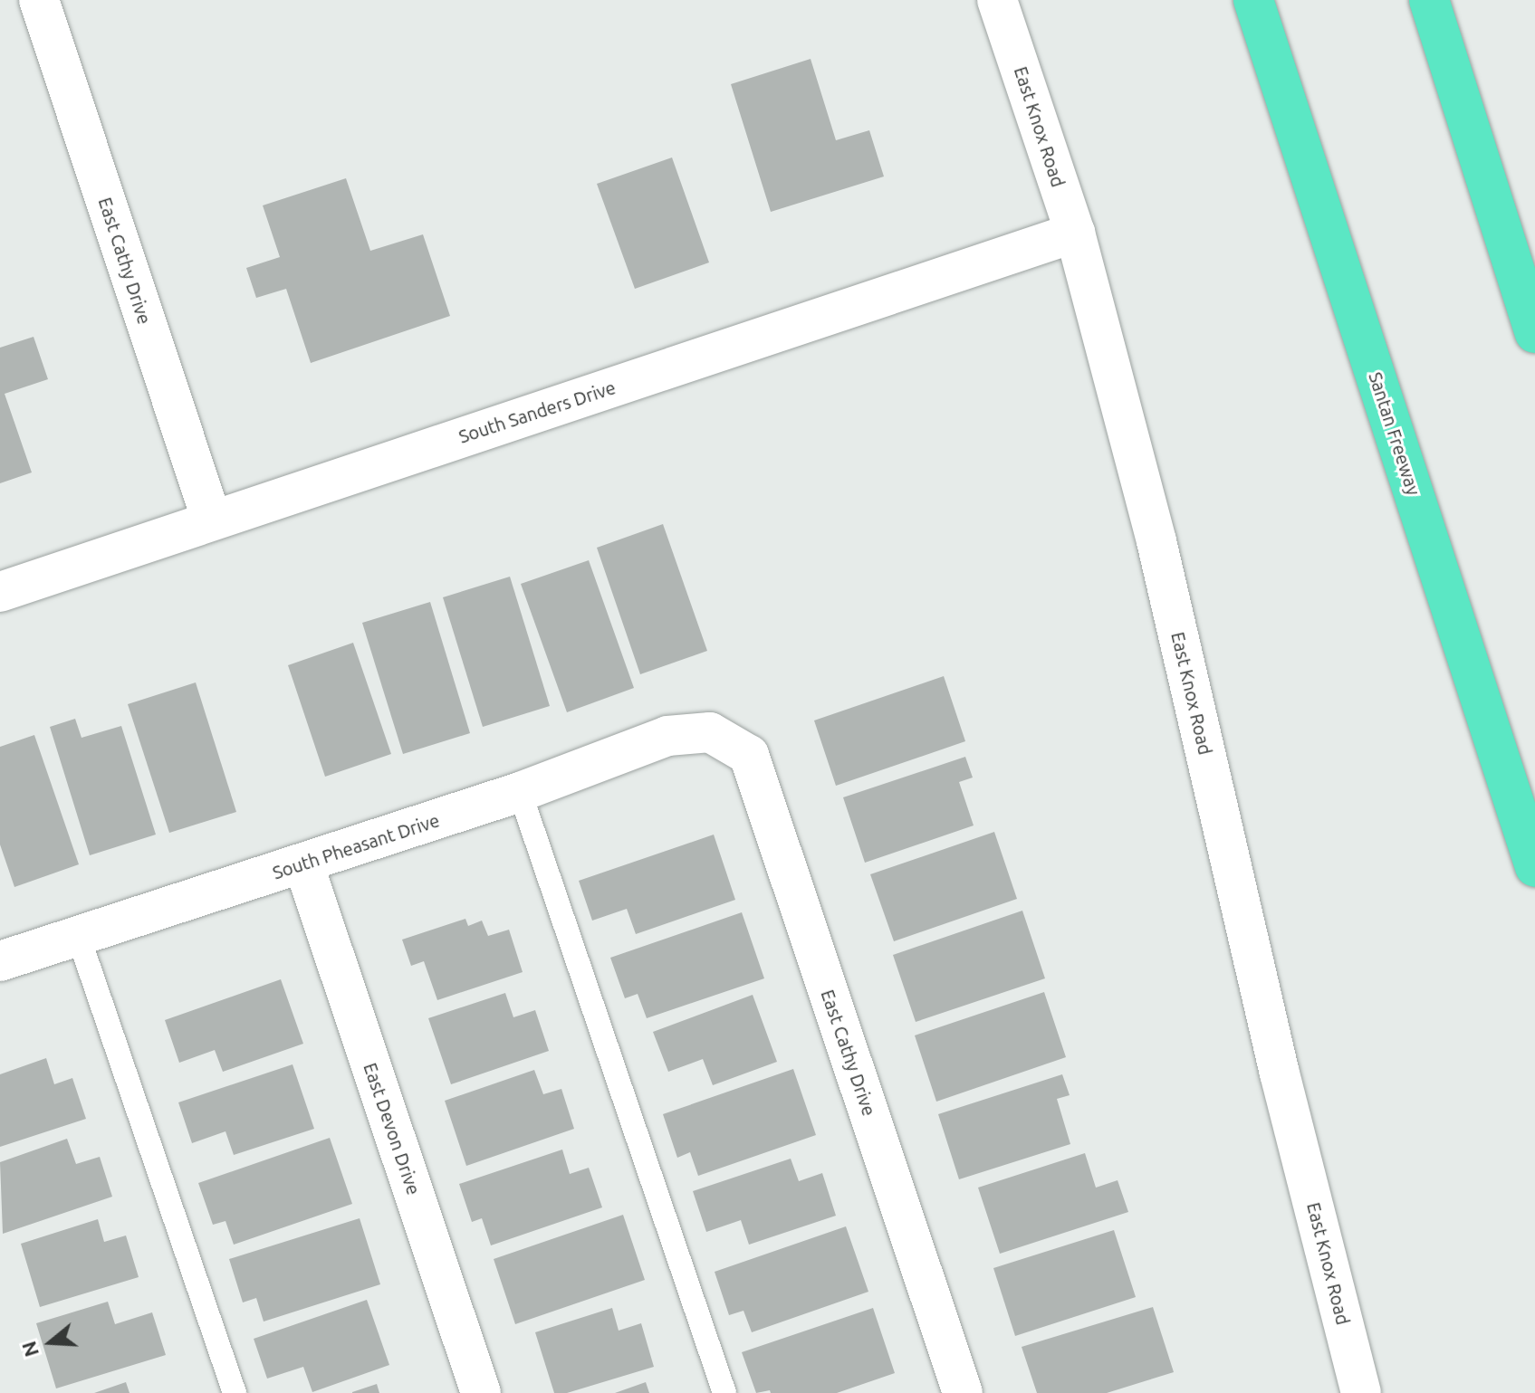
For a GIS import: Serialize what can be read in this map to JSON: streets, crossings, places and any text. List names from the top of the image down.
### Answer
{
  "streets": {
    "highway": ["Santan Freeway"],
    "street": [
      "East Knox Road",
      "East Cathy Drive",
      "South Sanders Drive",
      "South Pheasant Drive",
      "East Devon Drive"
    ]
  },
  "crossings": [
    ["East Knox Road", "South Sanders Drive"],
    ["East Cathy Drive", "South Sanders Drive"],
    ["East Cathy Drive", "South Pheasant Drive"],
    ["South Pheasant Drive", "East Devon Drive"]
  ],
  "north": "left"
}
